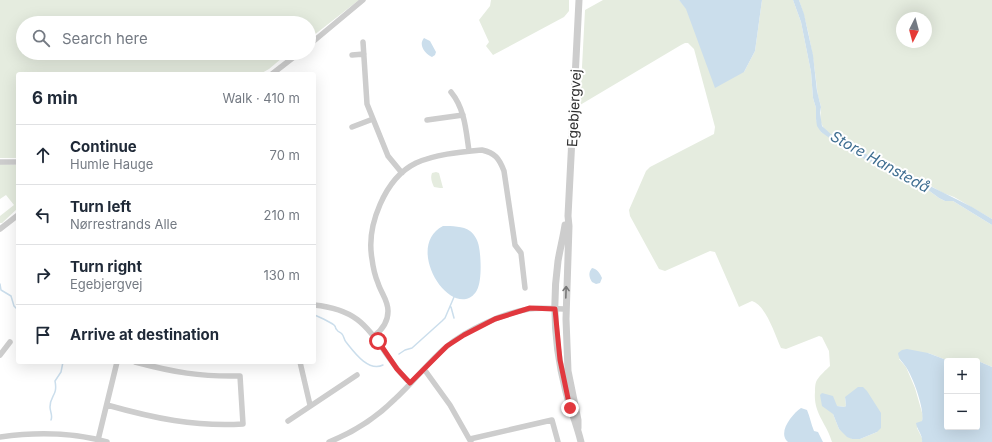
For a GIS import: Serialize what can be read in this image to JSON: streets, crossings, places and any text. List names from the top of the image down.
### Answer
{
  "streets": {
    "street": ["Egebjergvej"]
  },
  "water": ["Store Hanstedå"],
  "north": "bottom",
  "page": {
    "search": "Search here",
    "heading": ["6 min", "Walk · 410 m"],
    "list": [
      ["Continue", "Humle Hauge", "70 m"],
      ["Turn left", "Nørrestrands Alle", "210 m"],
      ["Turn right", "Egebjergvej", "130 m"],
      "Arrive at destination"
    ],
    "map_buttons": ["+", "−"]
  }
}
